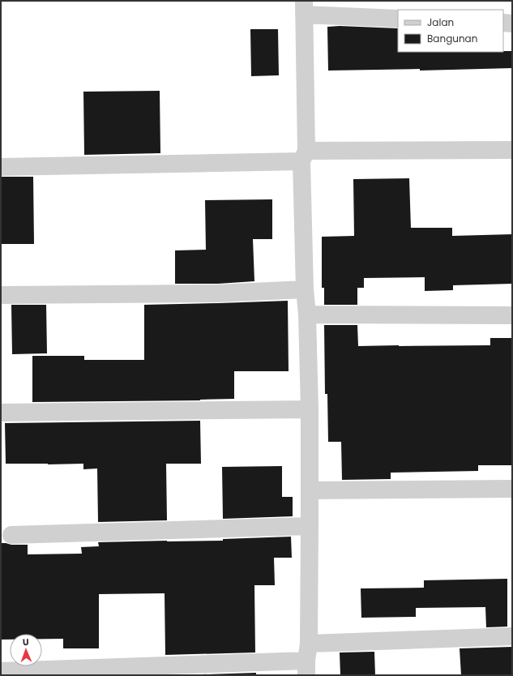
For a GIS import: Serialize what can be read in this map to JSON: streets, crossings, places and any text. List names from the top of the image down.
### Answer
{
  "legend": ["Jalan", "Bangunan"],
  "north": "top"
}
